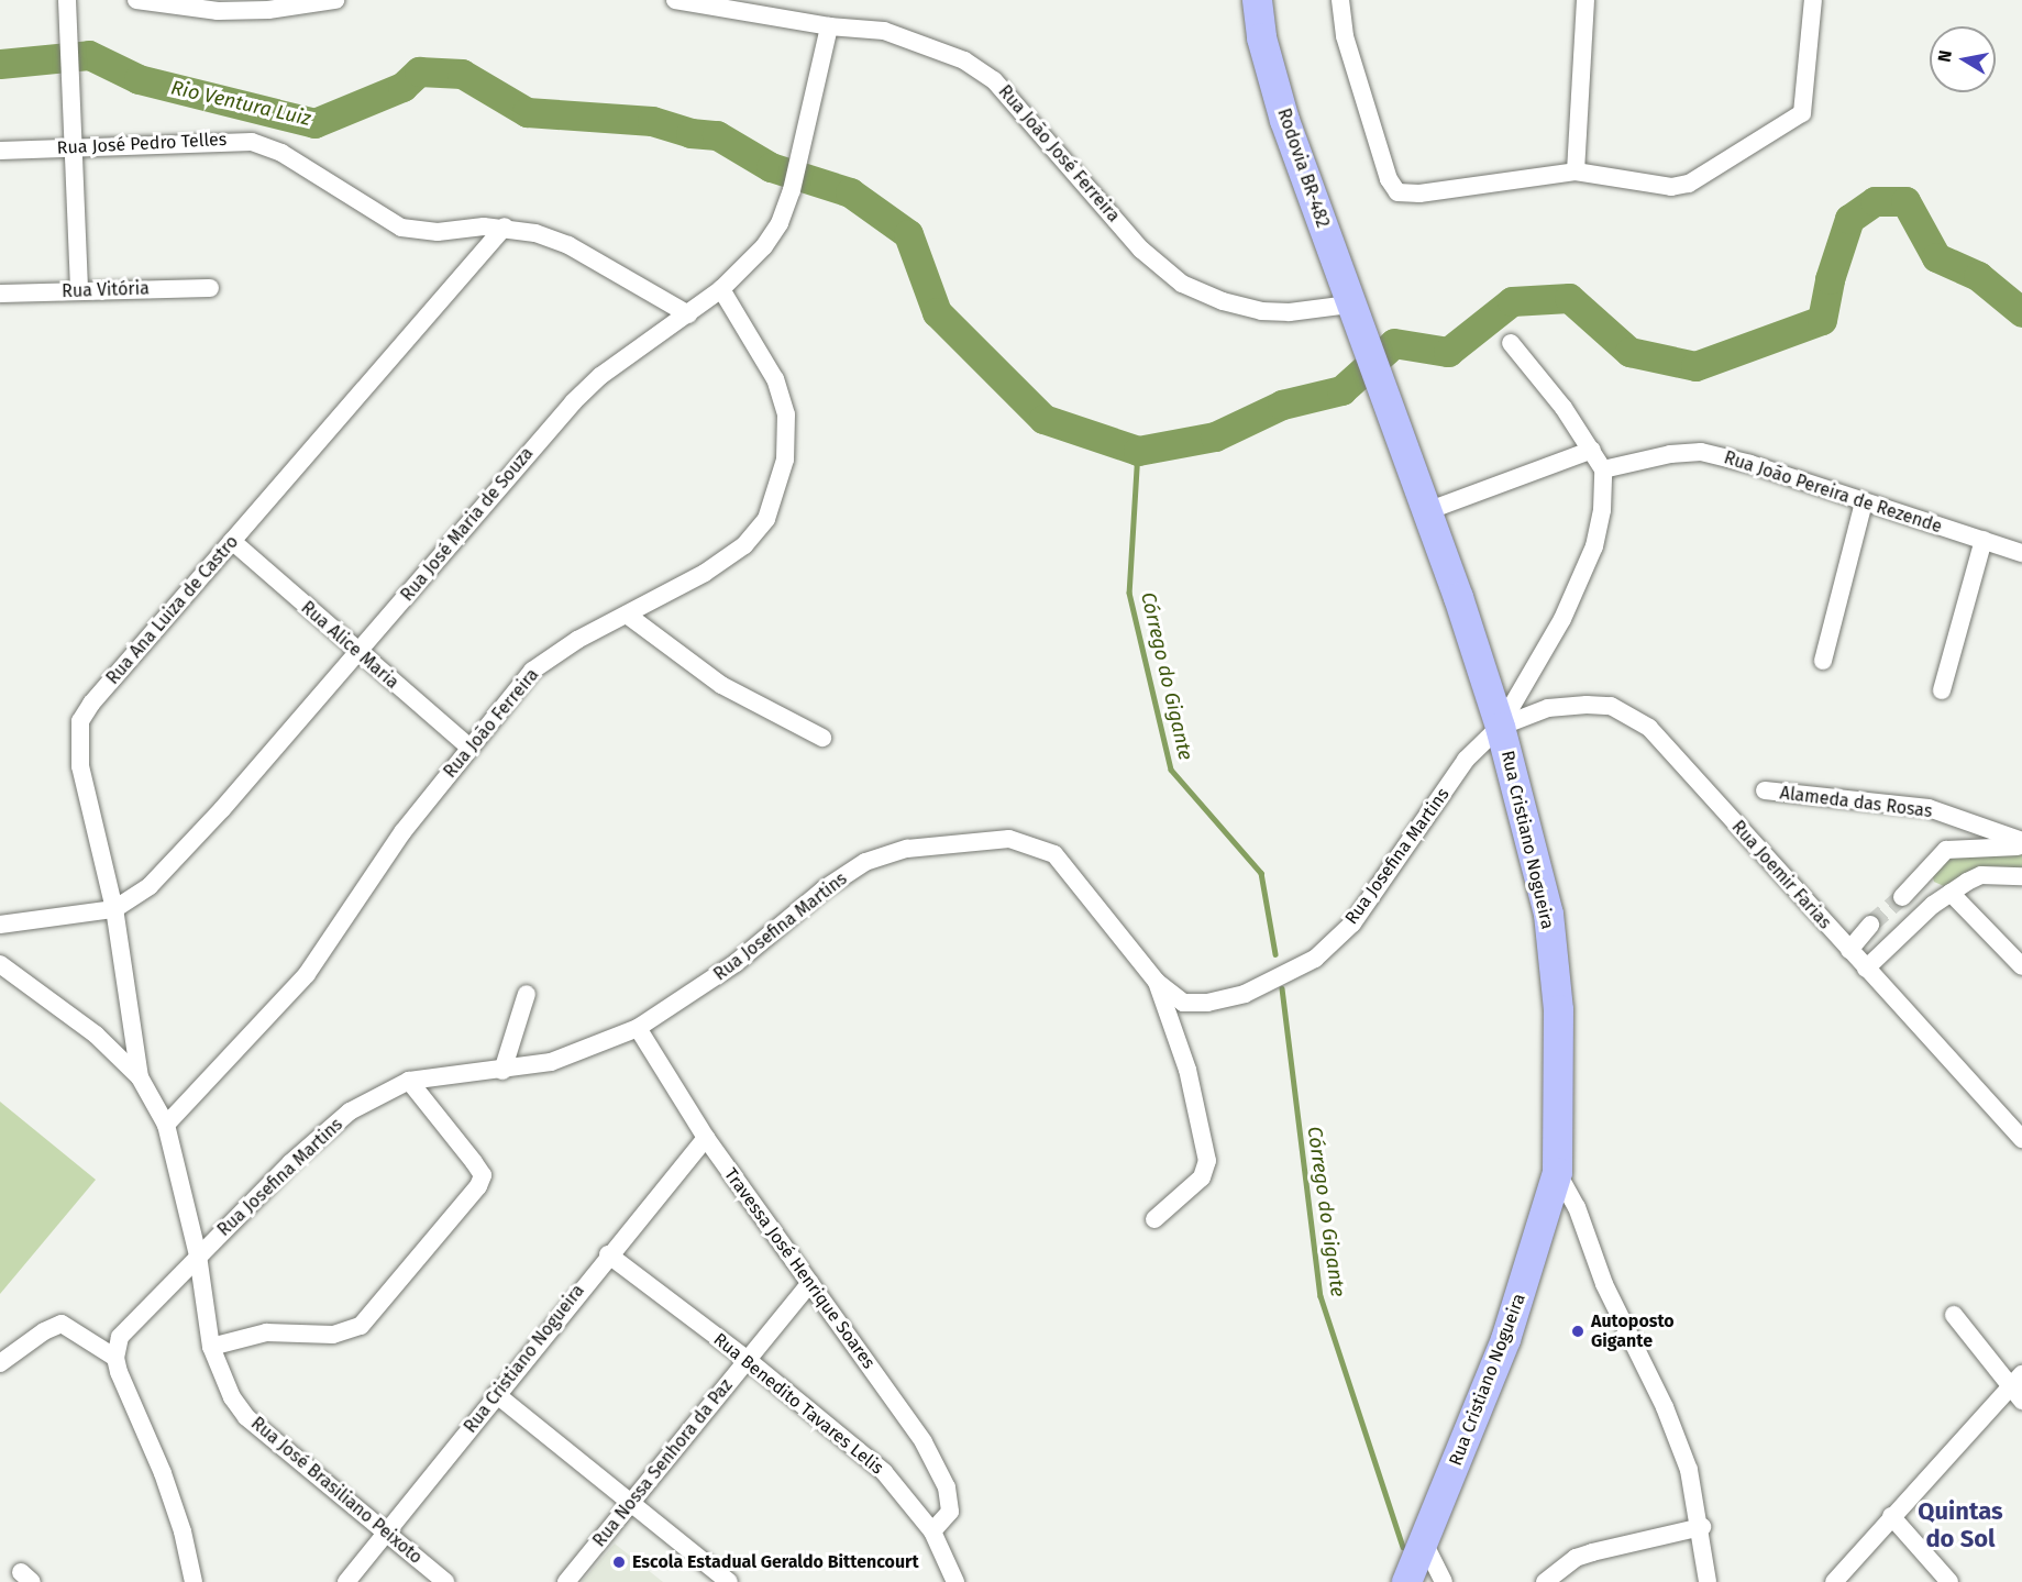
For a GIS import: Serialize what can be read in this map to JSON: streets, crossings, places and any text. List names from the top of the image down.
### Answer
{
  "streets": {
    "highway": ["Rodovia BR-482", "Rua Cristiano Nogueira"],
    "street": [
      "Rua José Pedro Telles",
      "Rua João José Ferreira",
      "Rua Vitória",
      "Rua João Pereira de Rezende",
      "Rua José Maria de Souza",
      "Rua Ana Luiza de Castro",
      "Rua Alice Maria",
      "Rua João Ferreira",
      "Alameda das Rosas",
      "Rua Josefina Martins",
      "Rua Joemir Farias",
      "Travessa José Henrique Soares",
      "Rua Benedito Tavares Lelis",
      "Rua Nossa Senhora da Paz",
      "Rua José Brasiliano Peixoto"
    ]
  },
  "crossings": [
    ["Rua José Pedro Telles", "Rua Ana Luiza de Castro"],
    ["Rua João José Ferreira", "Rodovia BR-482"],
    ["Rua João José Ferreira", "Rua José Maria de Souza"],
    ["Rodovia BR-482", "Rua Cristiano Nogueira"],
    ["Rua João Pereira de Rezende", "Rua Josefina Martins"],
    ["Rua José Maria de Souza", "Rua Ana Luiza de Castro"],
    ["Rua José Maria de Souza", "Rua Alice Maria"],
    ["Rua José Maria de Souza", "Rua João Ferreira"],
    ["Rua Ana Luiza de Castro", "Rua Alice Maria"],
    ["Rua Ana Luiza de Castro", "Rua José Brasiliano Peixoto"],
    ["Rua Alice Maria", "Rua João Ferreira"],
    ["Rua João Ferreira", "Rua José Brasiliano Peixoto"],
    ["Rua Cristiano Nogueira", "Rua Josefina Martins"],
    ["Rua Cristiano Nogueira", "Rua Joemir Farias"],
    ["Rua Cristiano Nogueira", "Travessa José Henrique Soares"],
    ["Rua Cristiano Nogueira", "Rua Benedito Tavares Lelis"],
    ["Rua Cristiano Nogueira", "Rua José Brasiliano Peixoto"],
    ["Rua Josefina Martins", "Rua Joemir Farias"],
    ["Rua Josefina Martins", "Travessa José Henrique Soares"],
    ["Rua Josefina Martins", "Rua José Brasiliano Peixoto"],
    ["Travessa José Henrique Soares", "Rua Benedito Tavares Lelis"],
    ["Travessa José Henrique Soares", "Rua Nossa Senhora da Paz"],
    ["Rua Benedito Tavares Lelis", "Rua Nossa Senhora da Paz"]
  ],
  "districts": ["Quintas do Sol"],
  "water": ["Rio Ventura Luiz", "Córrego do Gigante"],
  "places": ["Autoposto Gigante", "Escola Estadual Geraldo Bittencourt"],
  "north": "left"
}
